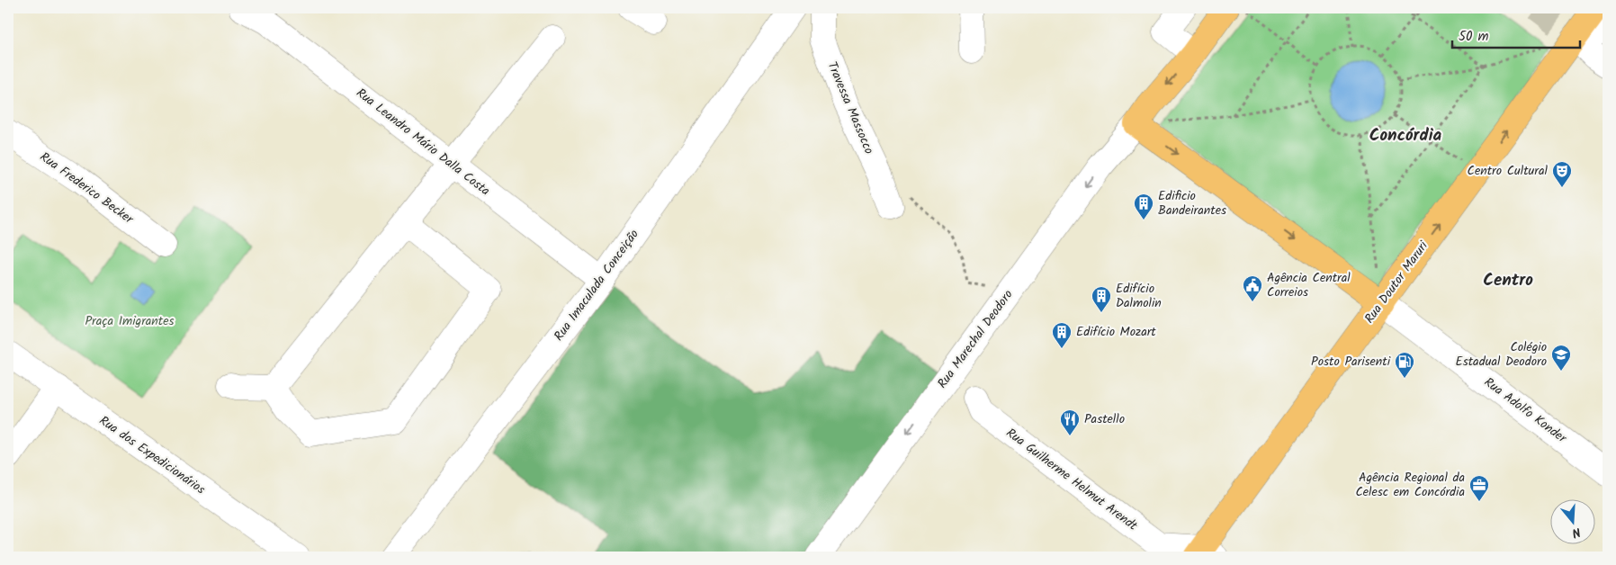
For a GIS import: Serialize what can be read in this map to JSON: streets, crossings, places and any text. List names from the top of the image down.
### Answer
{
  "streets": {
    "main road": ["Rua Doutor Maruri", "Rua Marechal Deodoro", "Rua Adolfo Konder"],
    "street": [
      "Travessa Massocco",
      "Rua Leandro Mário Dalla Costa",
      "Rua Frederico Becker",
      "Rua Imaculada Conceição",
      "Rua dos Expedicionários",
      "Rua Guilherme Helmut Arendt"
    ]
  },
  "crossings": [
    ["Rua Leandro Mário Dalla Costa", "Rua Imaculada Conceição"],
    ["Rua Doutor Maruri", "Rua Adolfo Konder"],
    ["Rua Doutor Maruri", "Rua Guilherme Helmut Arendt"],
    ["Rua Marechal Deodoro", "Rua Adolfo Konder"],
    ["Rua Marechal Deodoro", "Rua Guilherme Helmut Arendt"]
  ],
  "one_way": ["Rua Doutor Maruri", "Rua Marechal Deodoro", "Rua Adolfo Konder"],
  "districts": ["Concórdia", "Centro"],
  "parks": ["Praça Imigrantes"],
  "places": {
    "theatre": ["Centro Cultural"],
    "building": ["Edificio Bandeirantes", "Edifício Dalmolin", "Edifício Mozart"],
    "public building": ["Agência Central Correios"],
    "school or university": ["Colégio Estadual Deodoro"],
    "fuel station": ["Posto Parisenti"],
    "restaurant": ["Pastello"],
    "office": ["Agência Regional da Celesc em Concórdia"]
  },
  "scale_bar": "50 m",
  "north": "bottom"
}
